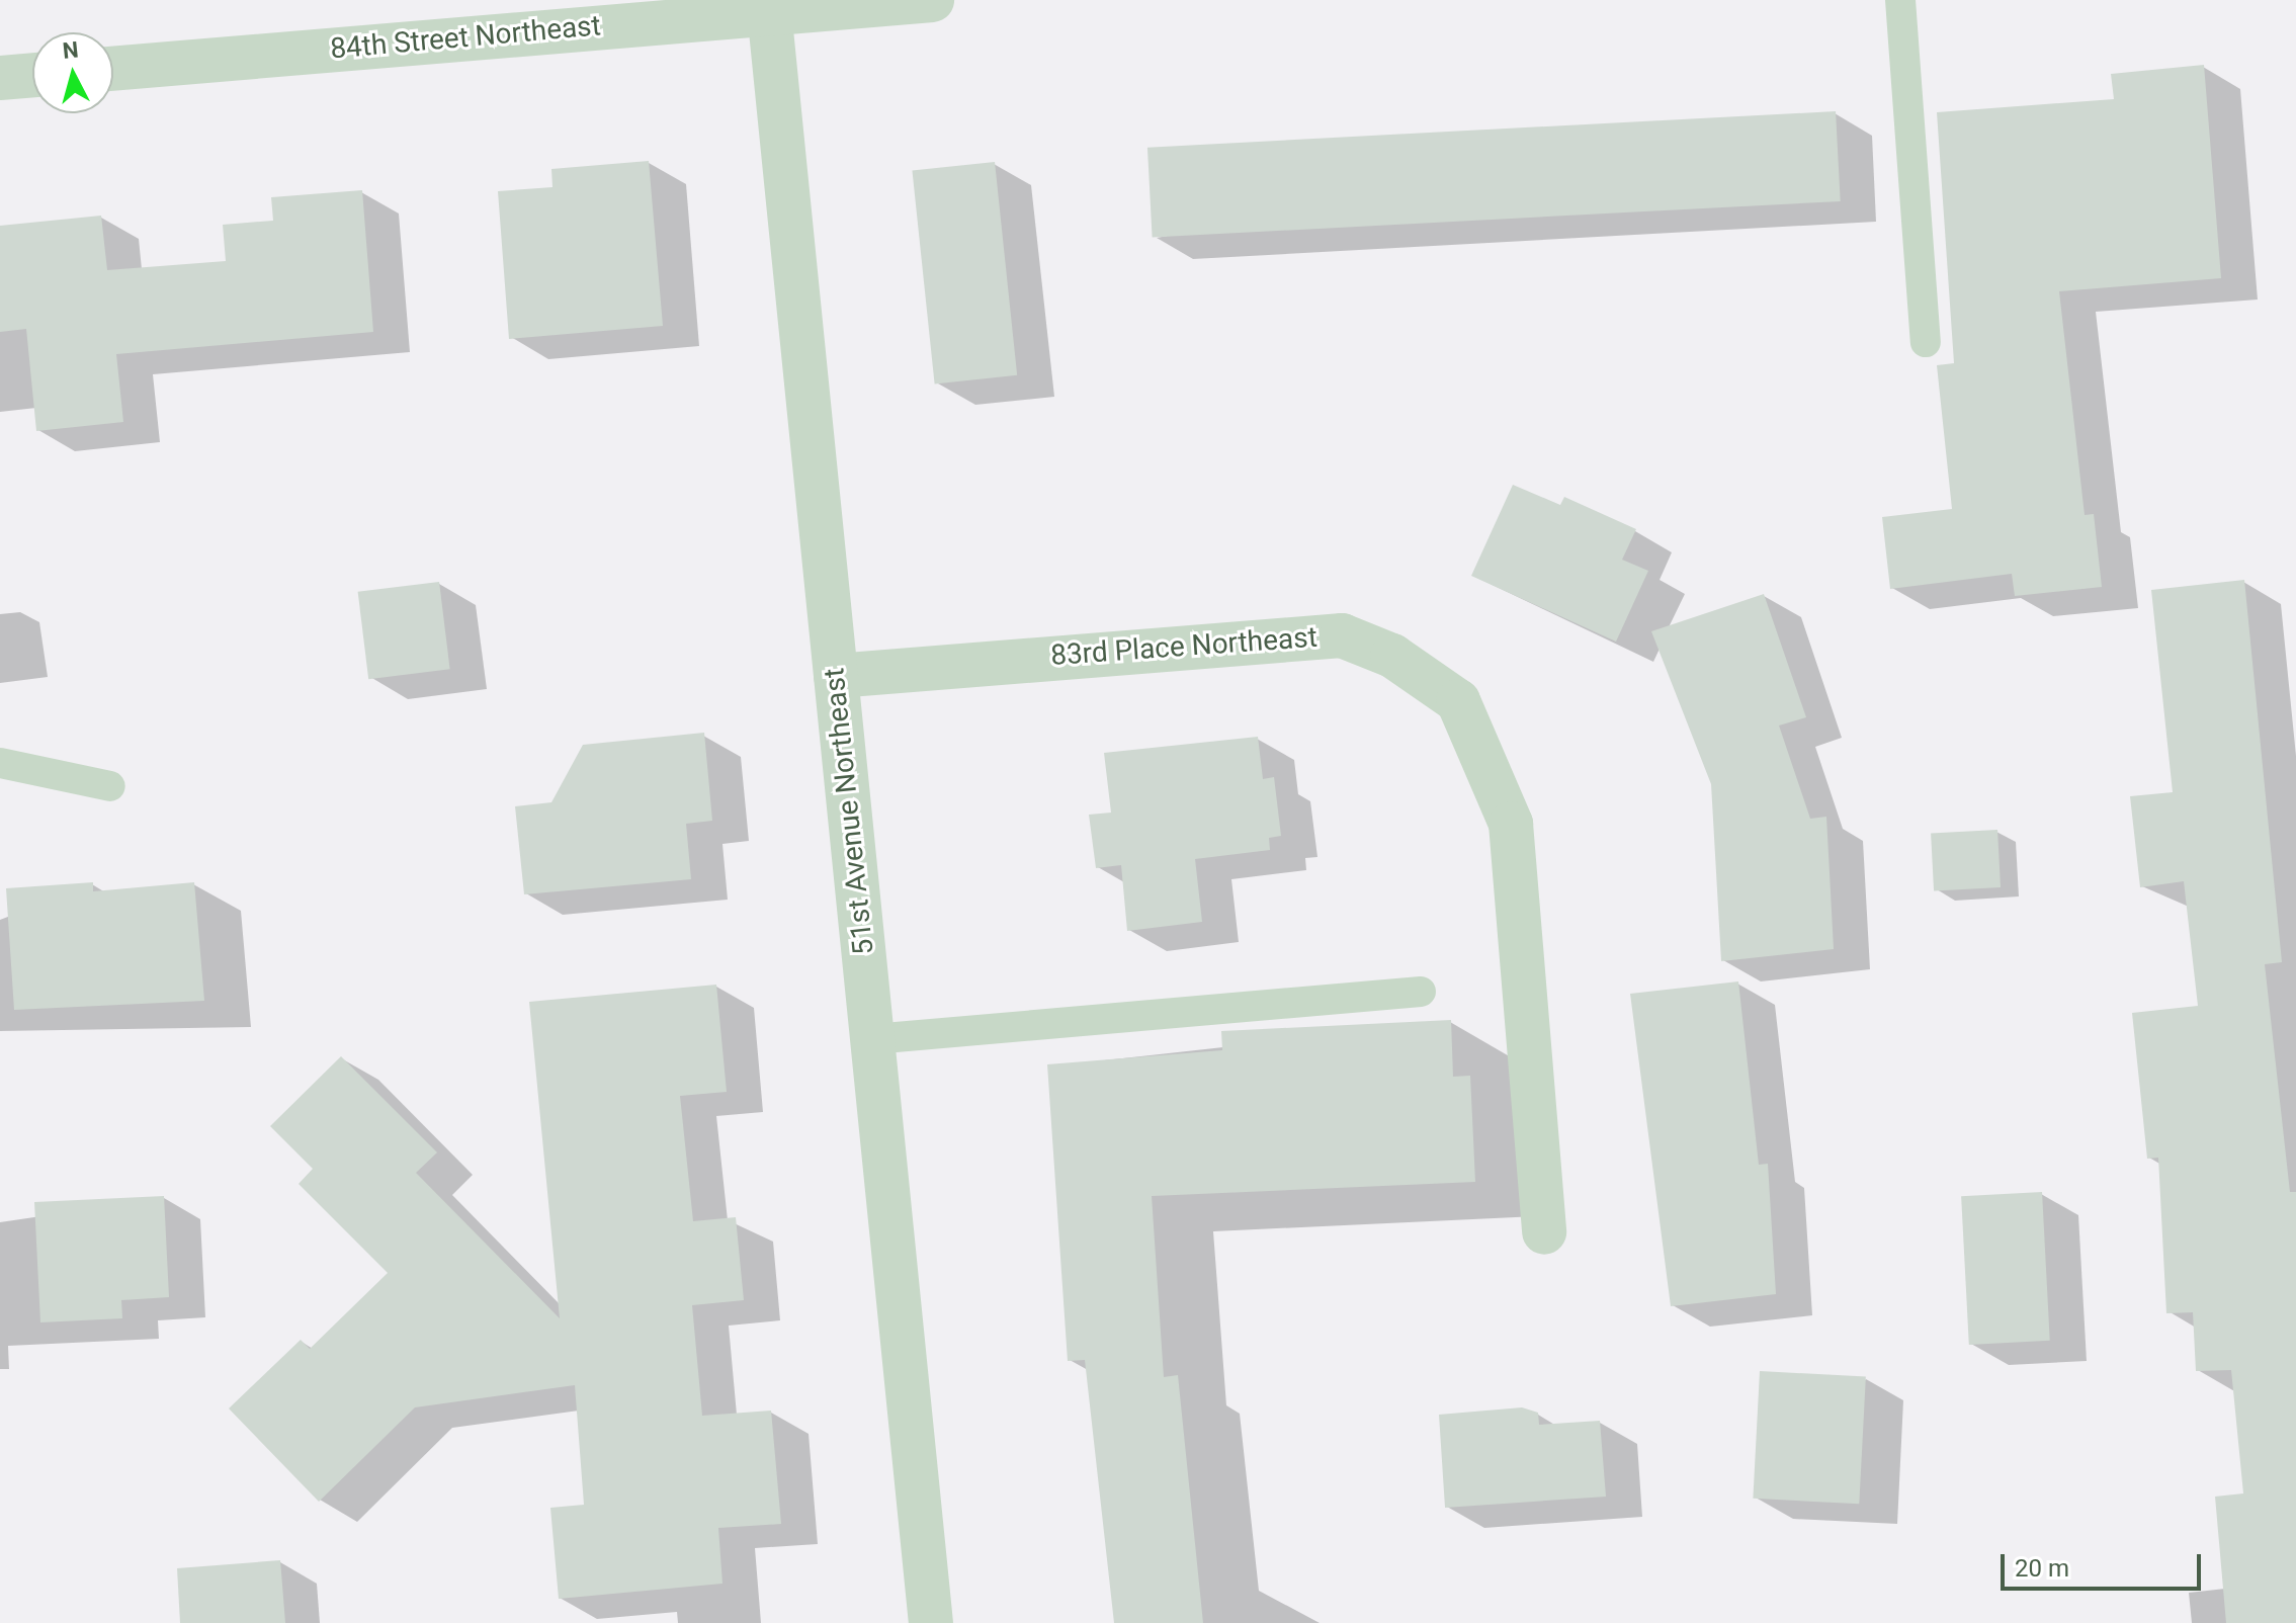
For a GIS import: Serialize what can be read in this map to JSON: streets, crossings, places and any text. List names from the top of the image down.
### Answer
{
  "streets": {
    "street": ["84th Street Northeast", "83rd Place Northeast", "51st Avenue Northeast"]
  },
  "crossings": [
    ["84th Street Northeast", "51st Avenue Northeast"],
    ["83rd Place Northeast", "51st Avenue Northeast"]
  ],
  "scale_bar": "20 m",
  "north": "top"
}
